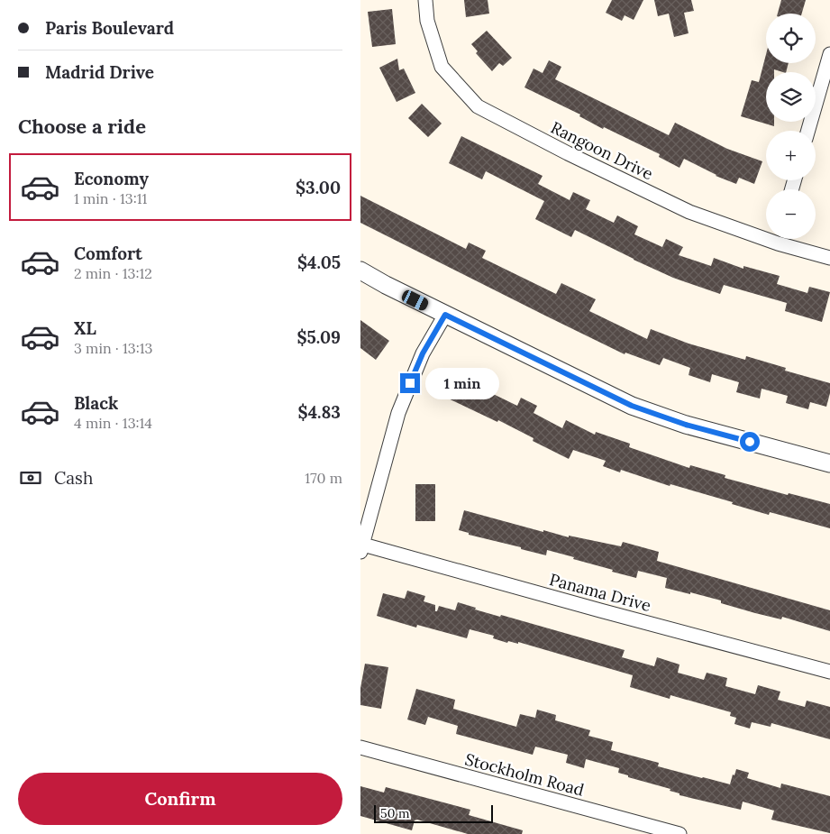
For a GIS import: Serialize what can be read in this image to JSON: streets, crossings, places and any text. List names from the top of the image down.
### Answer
{
  "streets": {
    "street": ["Rangoon Drive", "Panama Drive", "Stockholm Road"]
  },
  "scale_bar": "50 m",
  "page": {
    "banner": ["Paris Boulevard", "Madrid Drive"],
    "map_buttons": ["+", "−"],
    "heading": "Choose a ride",
    "list": [
      {
        "name": "Economy",
        "note": "1 min · 13:11",
        "value": "$3.00"
      },
      {
        "name": "Comfort",
        "note": "2 min · 13:12",
        "value": "$4.05"
      },
      {
        "name": "XL",
        "note": "3 min · 13:13",
        "value": "$5.09"
      },
      {
        "name": "Black",
        "note": "4 min · 13:14",
        "value": "$4.83"
      }
    ],
    "bubble": "1 min",
    "pay": ["Cash", "170 m"],
    "buttons": "Confirm",
    "scale": "50 m"
  }
}
